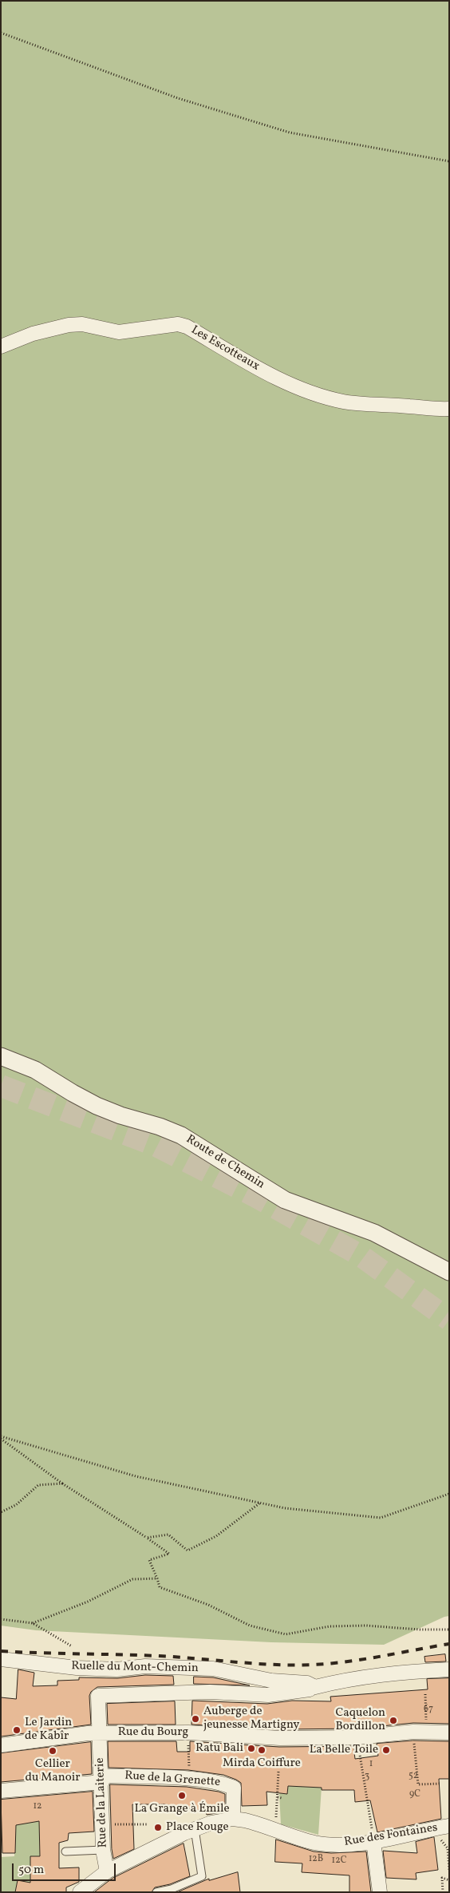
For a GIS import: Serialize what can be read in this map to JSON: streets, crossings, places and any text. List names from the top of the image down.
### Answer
{
  "streets": {
    "street": [
      "Les Escotteaux",
      "Route de Chemin",
      "Ruelle du Mont-Chemin",
      "Rue du Bourg",
      "Rue de la Grenette",
      "Rue de la Laiterie",
      "Rue des Fontaines"
    ]
  },
  "crossings": [
    ["Ruelle du Mont-Chemin", "Rue du Bourg"],
    ["Ruelle du Mont-Chemin", "Rue de la Laiterie"],
    ["Rue du Bourg", "Rue de la Laiterie"],
    ["Rue de la Grenette", "Rue de la Laiterie"],
    ["Rue de la Grenette", "Rue des Fontaines"],
    ["Rue de la Laiterie", "Rue des Fontaines"]
  ],
  "places": [
    "Auberge de jeunesse Martigny",
    "Caquelon Bordillon",
    "Le Jardin de Kabîr",
    "Ratu Bali",
    "Mirda Coiffure",
    "La Belle Toile",
    "Cellier du Manoir",
    "La Grange à Émile",
    "Place Rouge"
  ],
  "house_numbers": [
    "67",
    "1",
    "52",
    "3",
    "9C",
    "12",
    "12B",
    "12C"
  ],
  "scale_bar": "50 m"
}
